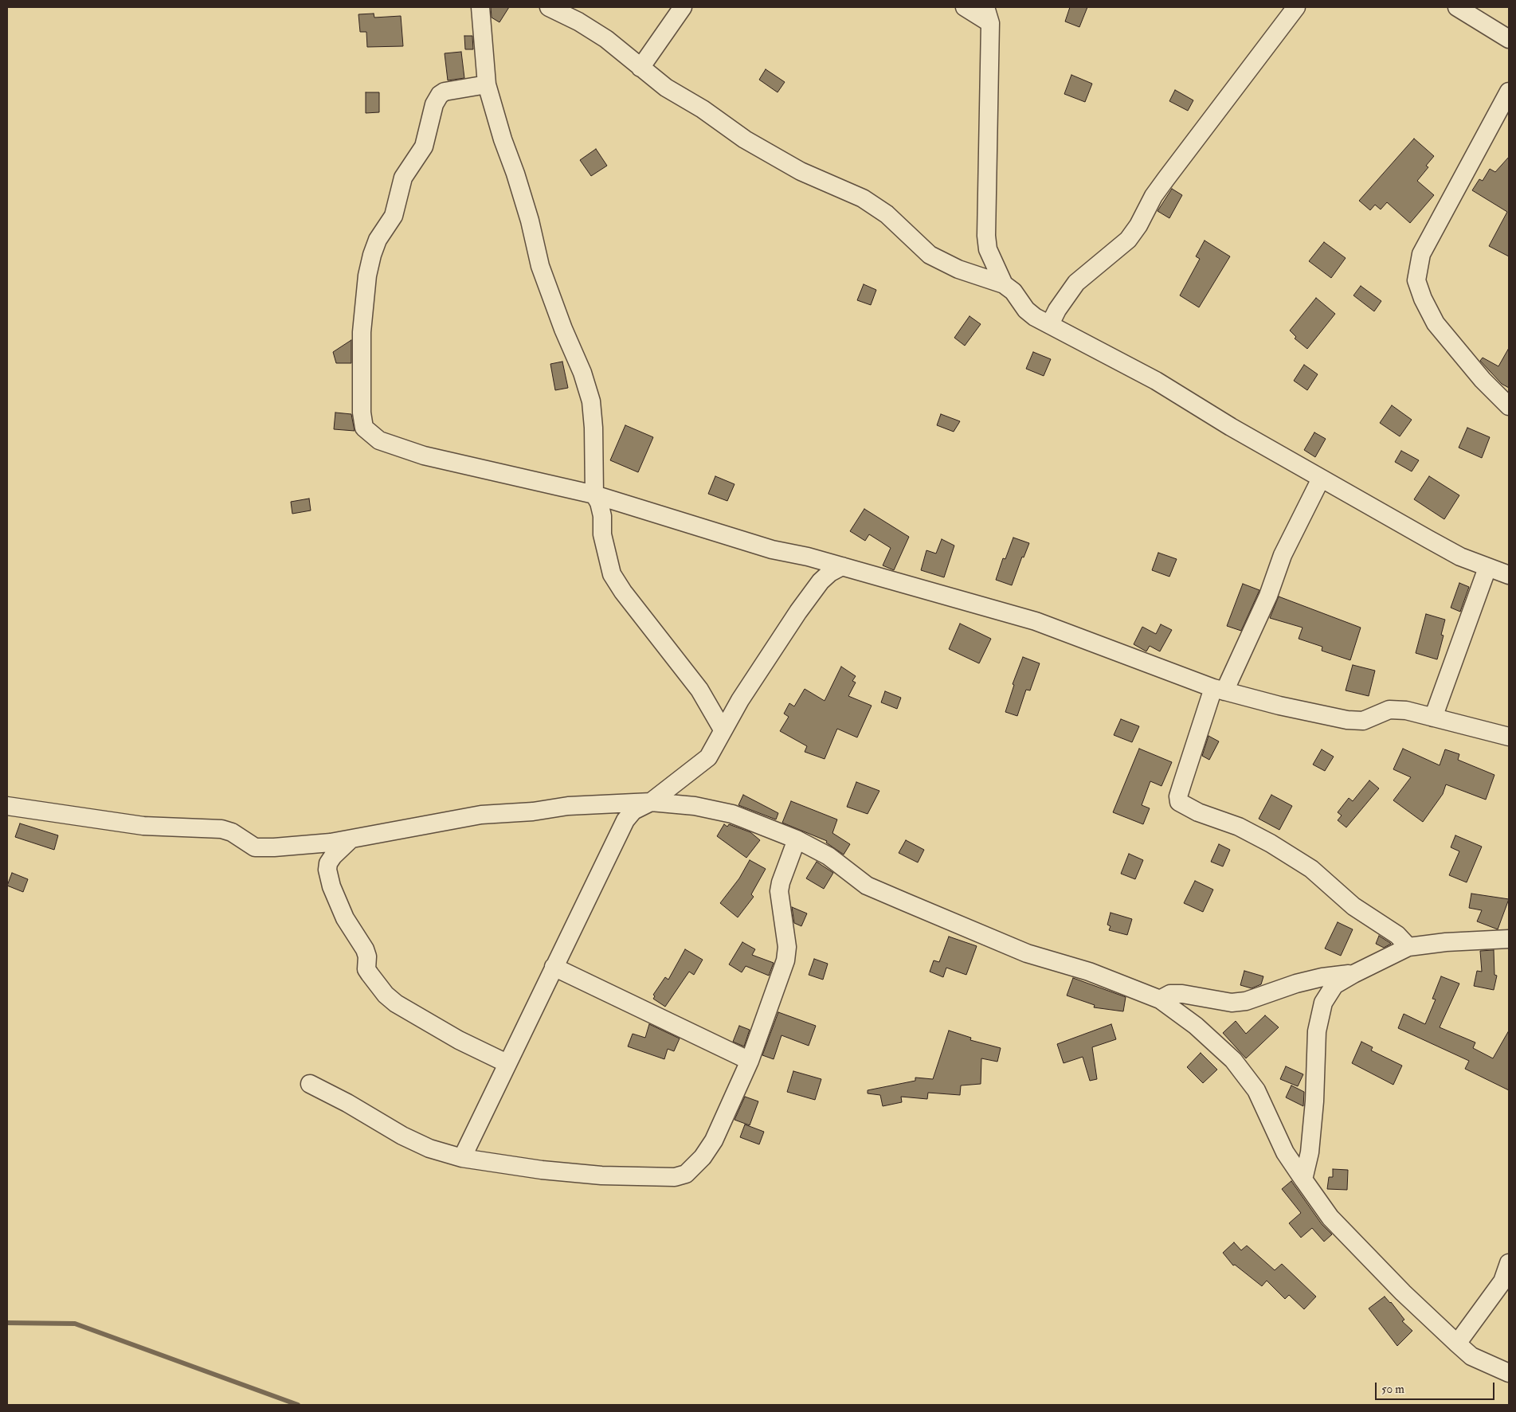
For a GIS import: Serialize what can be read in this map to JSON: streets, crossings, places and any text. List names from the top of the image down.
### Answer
{
  "scale_bar": "50 m"
}
